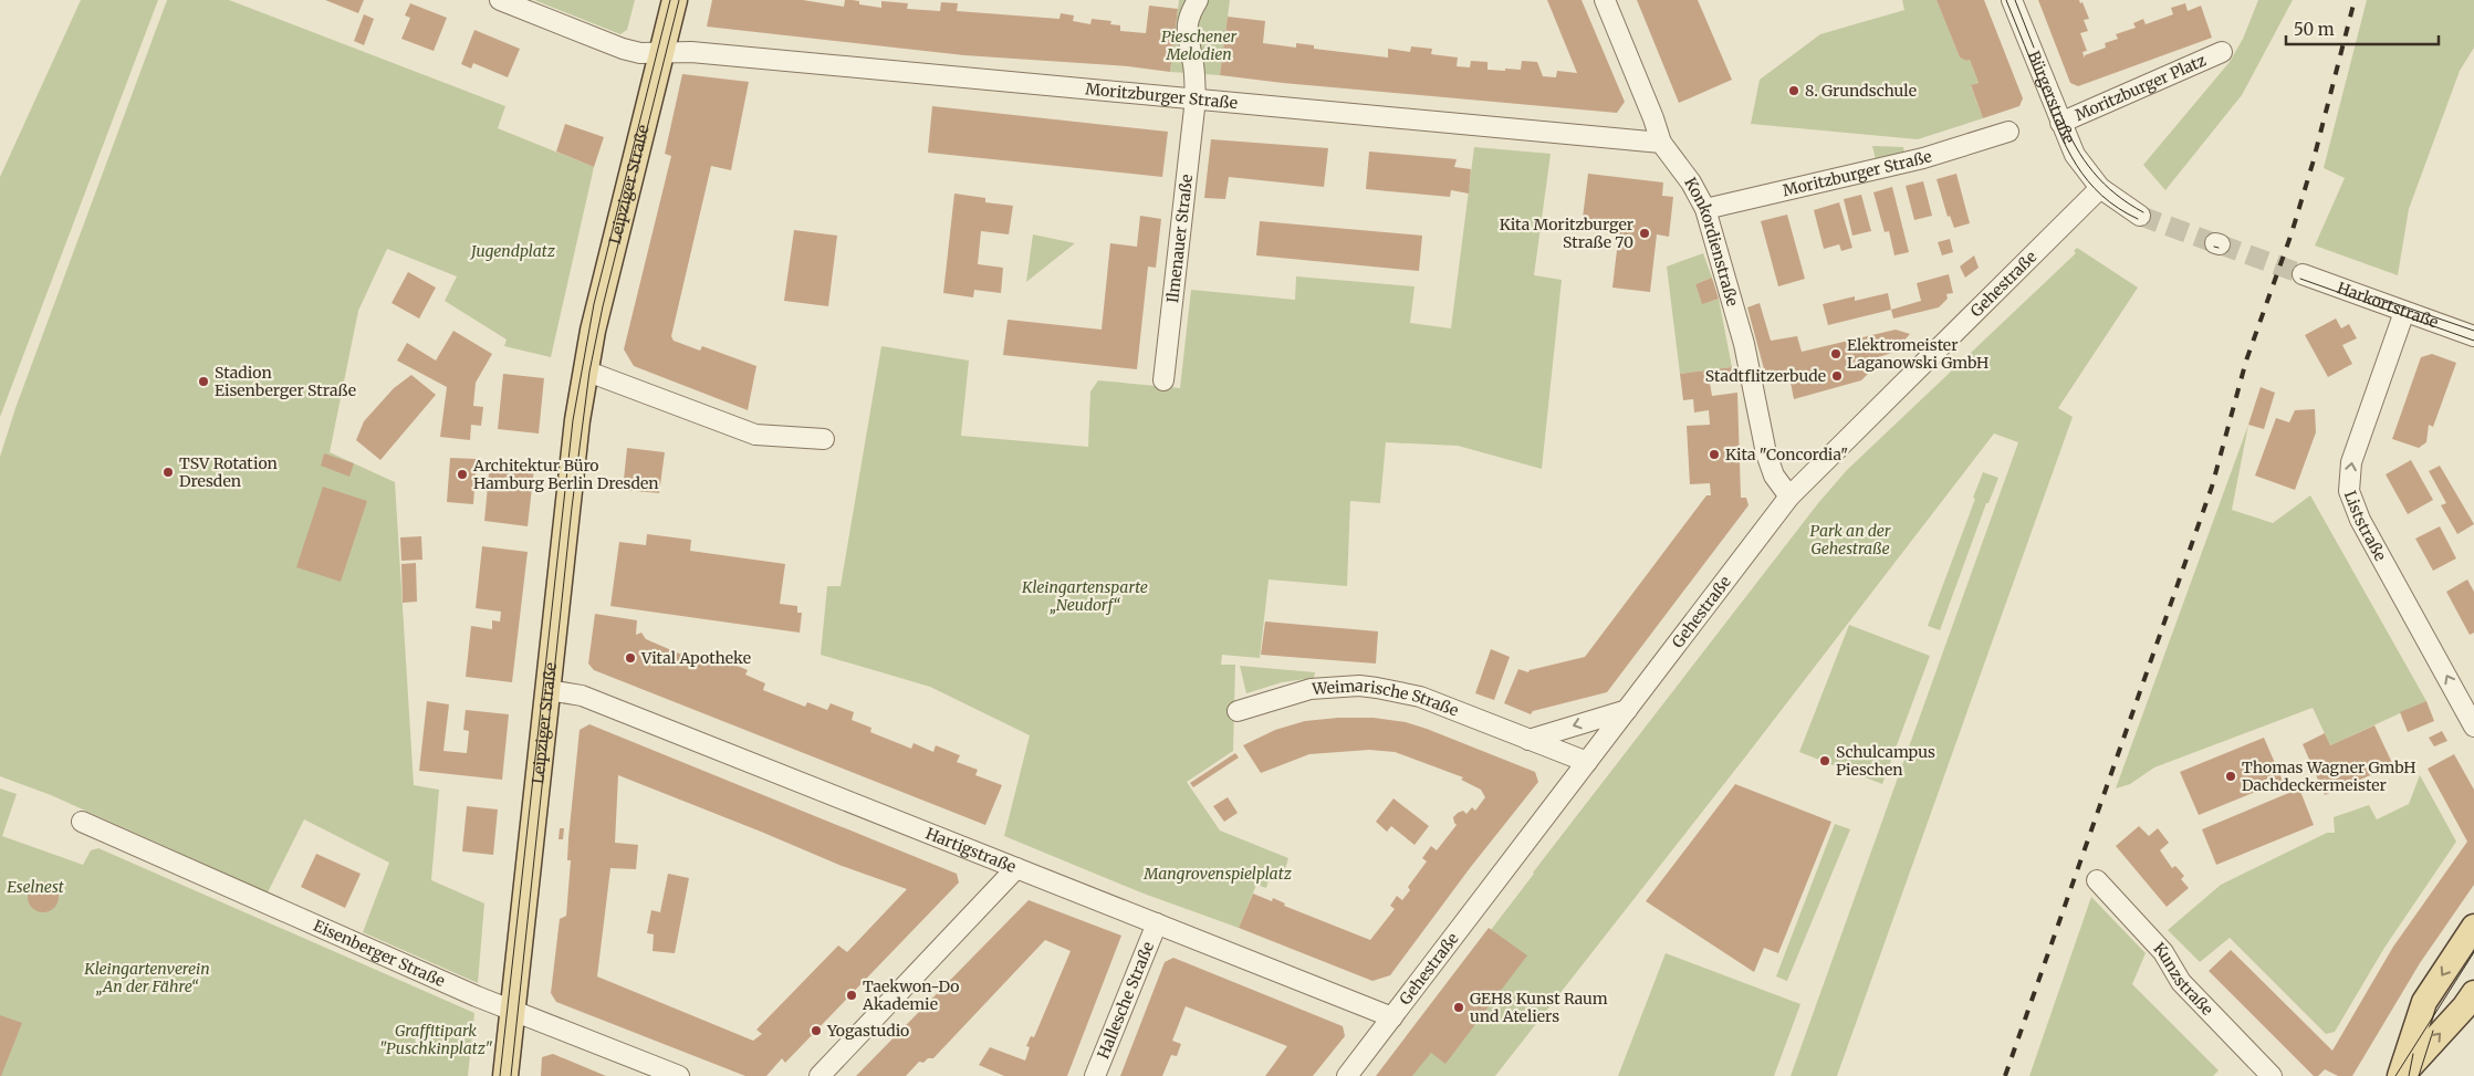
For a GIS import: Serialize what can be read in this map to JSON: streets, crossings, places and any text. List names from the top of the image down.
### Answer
{
  "streets": {
    "main road": ["Leipziger Straße"],
    "street": [
      "Moritzburger Platz",
      "Moritzburger Straße",
      "Bürgerstraße",
      "Ilmenauer Straße",
      "Konkordienstraße",
      "Gehestraße",
      "Harkortstraße",
      "Liststraße",
      "Weimarische Straße",
      "Hartigstraße",
      "Eisenberger Straße",
      "Kunzstraße",
      "Hallesche Straße"
    ]
  },
  "crossings": [
    ["Moritzburger Platz", "Bürgerstraße"],
    ["Moritzburger Straße", "Leipziger Straße"],
    ["Moritzburger Straße", "Ilmenauer Straße"],
    ["Moritzburger Straße", "Konkordienstraße"],
    ["Bürgerstraße", "Gehestraße"],
    ["Leipziger Straße", "Hartigstraße"],
    ["Leipziger Straße", "Eisenberger Straße"],
    ["Konkordienstraße", "Gehestraße"],
    ["Gehestraße", "Weimarische Straße"],
    ["Gehestraße", "Hartigstraße"],
    ["Harkortstraße", "Liststraße"],
    ["Hartigstraße", "Hallesche Straße"]
  ],
  "one_way": ["Liststraße"],
  "parks": [
    "Pieschener Melodien",
    "Jugendplatz",
    "Park an der Gehestraße",
    "Kleingartensparte „Neudorf“",
    "Mangrovenspielplatz",
    "Eselnest",
    "Kleingartenverein „An der Fähre“",
    "Graffitipark \"Puschkinplatz\""
  ],
  "places": [
    "8. Grundschule",
    "Kita Moritzburger Straße 70",
    "Elektromeister Laganowski GmbH",
    "Stadtflitzerbude",
    "Stadion Eisenberger Straße",
    "Kita \"Concordia\"",
    "TSV Rotation Dresden",
    "Architektur Büro Hamburg Berlin Dresden",
    "Vital Apotheke",
    "Schulcampus Pieschen",
    "Thomas Wagner GmbH Dachdeckermeister",
    "Taekwon-Do Akademie",
    "GEH8 Kunst Raum und Ateliers",
    "Yogastudio"
  ],
  "scale_bar": "50 m"
}
